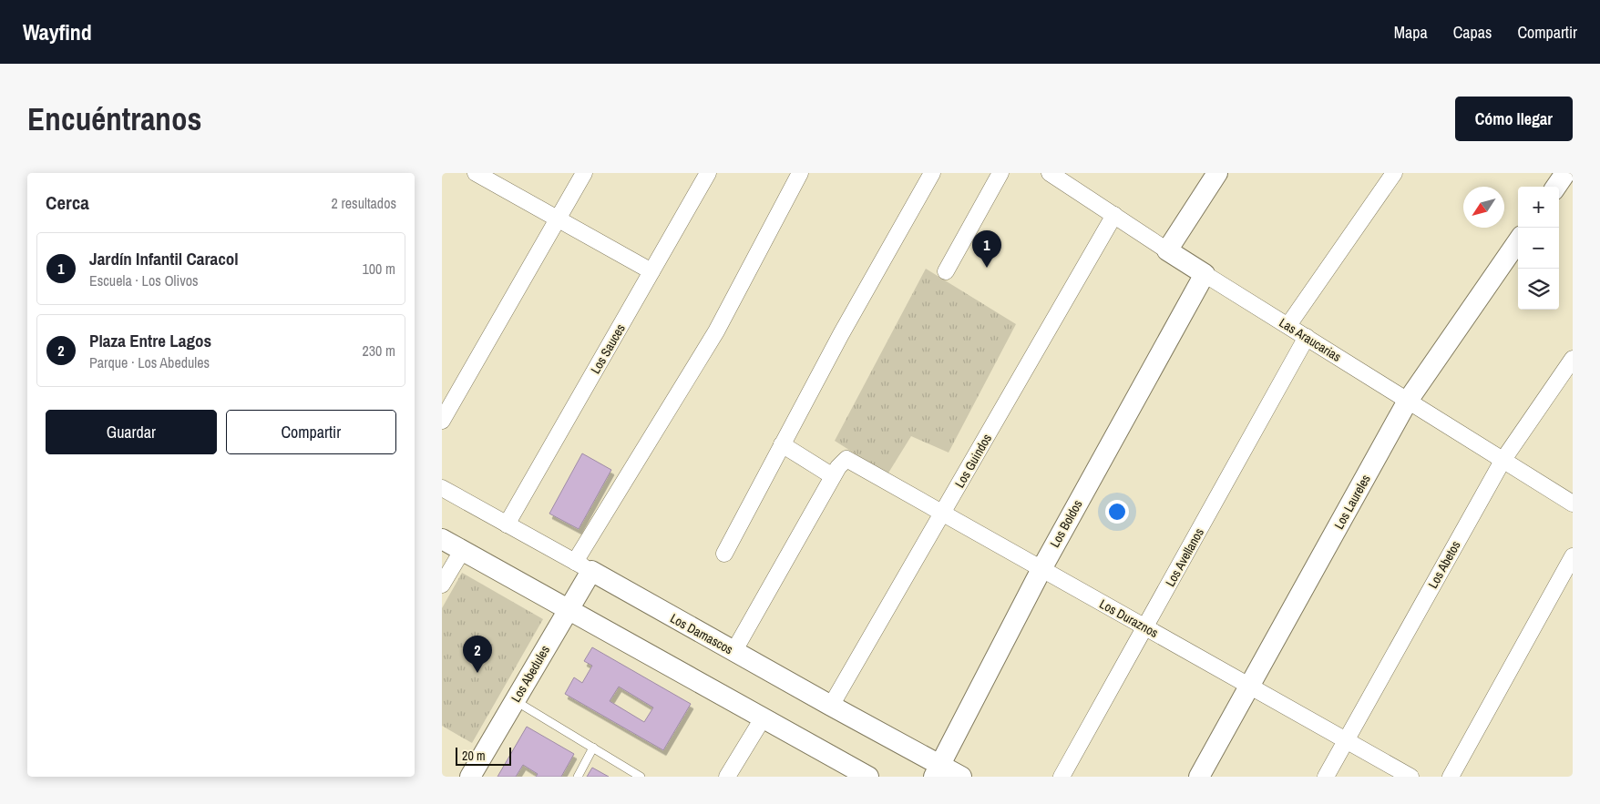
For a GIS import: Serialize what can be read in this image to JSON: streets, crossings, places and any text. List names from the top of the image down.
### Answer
{
  "streets": {
    "street": [
      "Las Araucarias",
      "Los Sauces",
      "Los Guindos",
      "Los Laureles",
      "Los Boldos",
      "Los Avellanos",
      "Los Abetos",
      "Los Duraznos",
      "Los Damascos",
      "Los Abedules"
    ]
  },
  "crossings": [
    ["Las Araucarias", "Los Guindos"],
    ["Las Araucarias", "Los Laureles"],
    ["Las Araucarias", "Los Boldos"],
    ["Las Araucarias", "Los Avellanos"],
    ["Las Araucarias", "Los Abetos"],
    ["Los Sauces", "Los Damascos"],
    ["Los Guindos", "Los Duraznos"],
    ["Los Guindos", "Los Damascos"],
    ["Los Laureles", "Los Duraznos"],
    ["Los Boldos", "Los Duraznos"],
    ["Los Boldos", "Los Damascos"],
    ["Los Avellanos", "Los Duraznos"],
    ["Los Abetos", "Los Duraznos"],
    ["Los Damascos", "Los Abedules"]
  ],
  "scale_bar": "20 m",
  "north": "bottom left",
  "page": {
    "header": "Wayfind",
    "nav": ["Mapa", "Capas", "Compartir"],
    "buttons": [
      "Cómo llegar",
      ["Guardar", "Compartir"]
    ],
    "title": "Encuéntranos",
    "heading": ["Cerca", "2 resultados"],
    "map_buttons": ["+", "−"],
    "pins": ["1", "2"],
    "list": [
      {
        "mark": "1",
        "name": "Jardín Infantil Caracol",
        "note": "Escuela · Los Olivos",
        "value": "100 m"
      },
      {
        "mark": "2",
        "name": "Plaza Entre Lagos",
        "note": "Parque · Los Abedules",
        "value": "230 m"
      }
    ],
    "scale": "20 m"
  }
}
